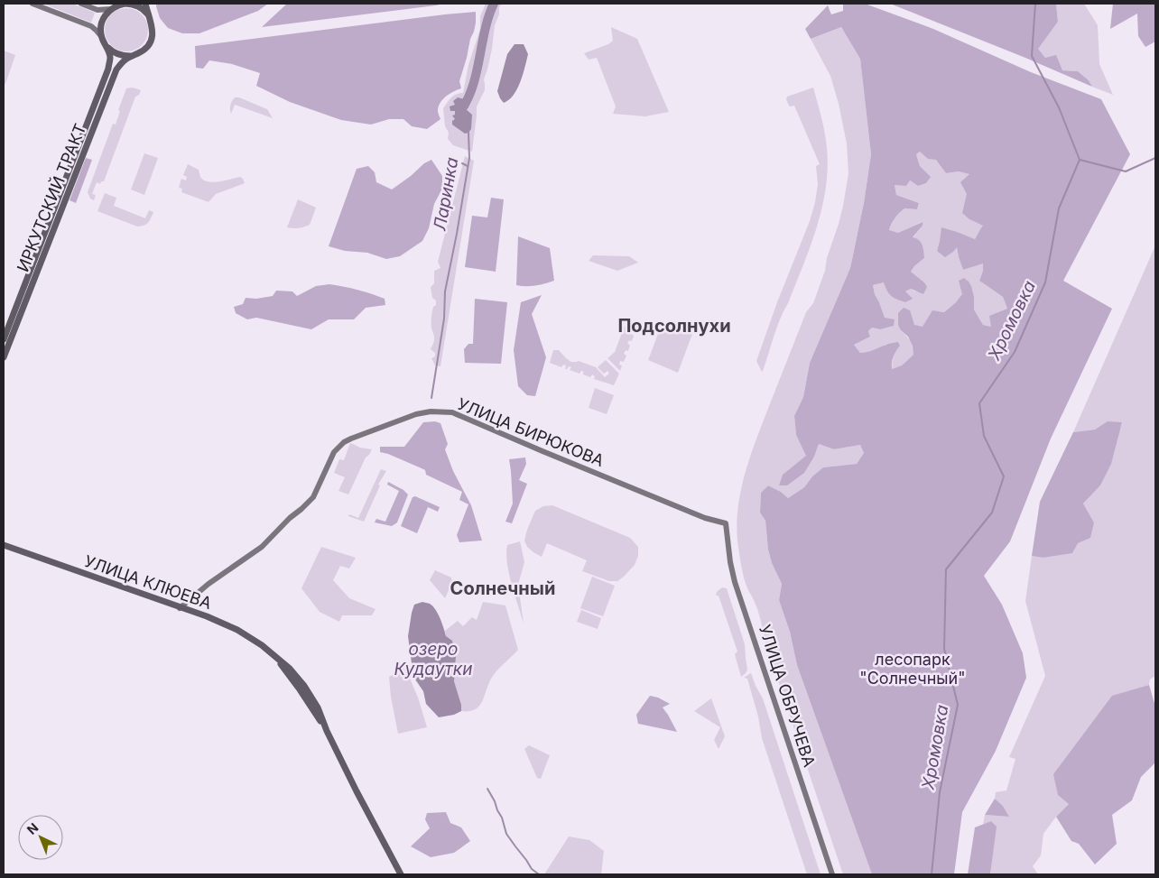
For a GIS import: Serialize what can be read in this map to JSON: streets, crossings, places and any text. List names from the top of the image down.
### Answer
{
  "streets": {
    "main road": ["ИРКУТСКИЙ ТРАКТ", "УЛИЦА КЛЮЕВА"],
    "street": ["УЛИЦА БИРЮКОВА", "УЛИЦА ОБРУЧЕВА"]
  },
  "crossings": [
    ["УЛИЦА БИРЮКОВА", "УЛИЦА КЛЮЕВА"],
    ["УЛИЦА БИРЮКОВА", "УЛИЦА ОБРУЧЕВА"]
  ],
  "districts": ["Подсолнухи", "Солнечный"],
  "water": ["Ларинка", "Хромовка", "озеро Кудаутки"],
  "parks": ["лесопарк \"Солнечный\""],
  "north": "top left"
}
